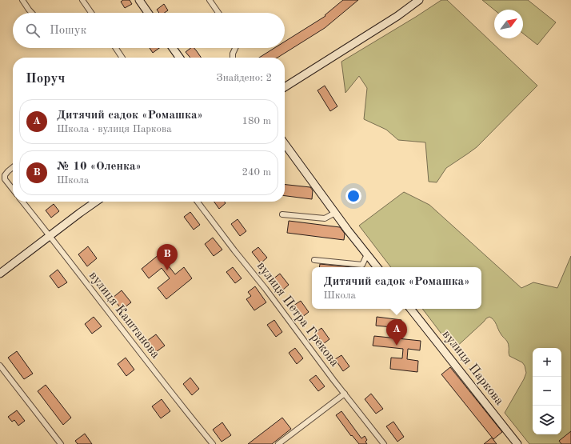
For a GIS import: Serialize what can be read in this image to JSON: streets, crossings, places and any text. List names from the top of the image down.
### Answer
{
  "streets": {
    "street": ["вулиця Петра Грекова", "вулиця Каштанова", "вулиця Паркова"]
  },
  "north": "top right",
  "page": {
    "search": "Пошук",
    "heading": ["Поруч", "Знайдено: 2"],
    "list": [
      {
        "mark": "A",
        "name": "Дитячий садок «Ромашка»",
        "note": "Школа · вулиця Паркова",
        "value": "180 m"
      },
      {
        "mark": "B",
        "name": "№ 10 «Оленка»",
        "note": "Школа",
        "value": "240 m"
      }
    ],
    "pins": ["B", "A"],
    "popup": ["Дитячий садок «Ромашка»", "Школа"],
    "map_buttons": ["+", "−"]
  }
}
